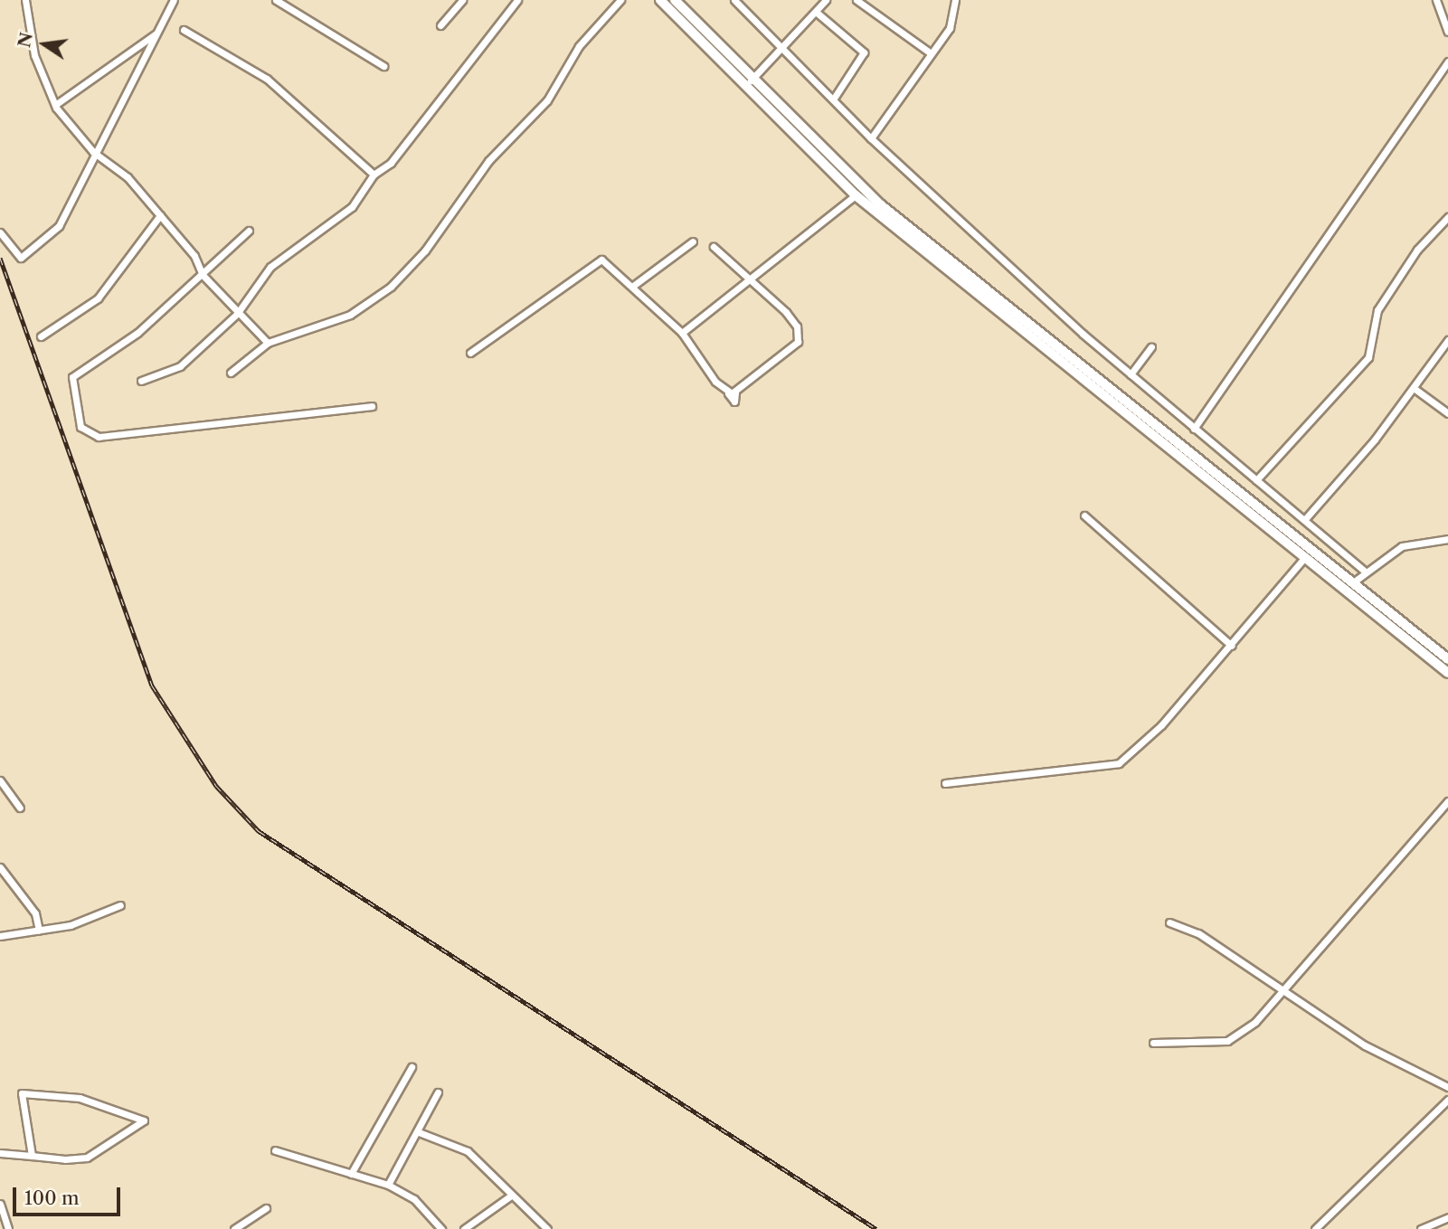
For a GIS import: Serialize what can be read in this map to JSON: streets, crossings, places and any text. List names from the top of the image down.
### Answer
{
  "scale_bar": "100 m",
  "north": "left"
}
